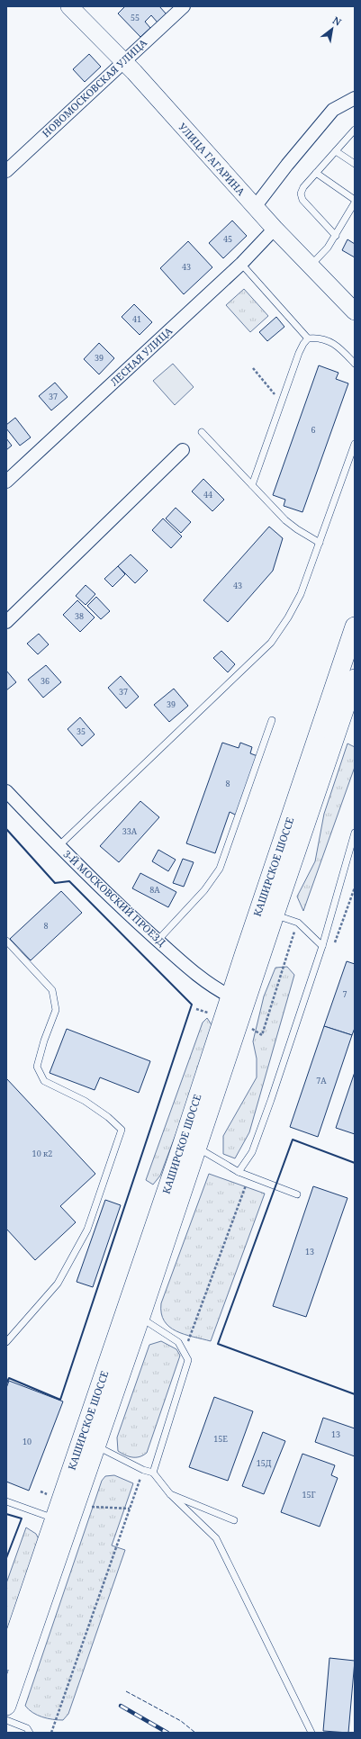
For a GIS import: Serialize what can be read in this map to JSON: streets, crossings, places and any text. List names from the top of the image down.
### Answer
{
  "streets": {
    "main road": ["КАШИРСКОЕ ШОССЕ"],
    "street": [
      "НОВОМОСКОВСКАЯ УЛИЦА",
      "УЛИЦА ГАГАРИНА",
      "ЛЕСНАЯ УЛИЦА",
      "3-Й МОСКОВСКИЙ ПРОЕЗД"
    ]
  },
  "crossings": [
    ["НОВОМОСКОВСКАЯ УЛИЦА", "УЛИЦА ГАГАРИНА"],
    ["УЛИЦА ГАГАРИНА", "ЛЕСНАЯ УЛИЦА"],
    ["КАШИРСКОЕ ШОССЕ", "3-Й МОСКОВСКИЙ ПРОЕЗД"]
  ],
  "house_numbers": [
    "55",
    "45",
    "43",
    "41",
    "39",
    "37",
    "6",
    "44",
    "43",
    "38",
    "36",
    "37",
    "39",
    "35",
    "8",
    "33А",
    "8А",
    "8",
    "7",
    "7А",
    "10 к2",
    "13",
    "13",
    "15Е",
    "10",
    "15Д",
    "15Г"
  ],
  "north": "top right"
}
